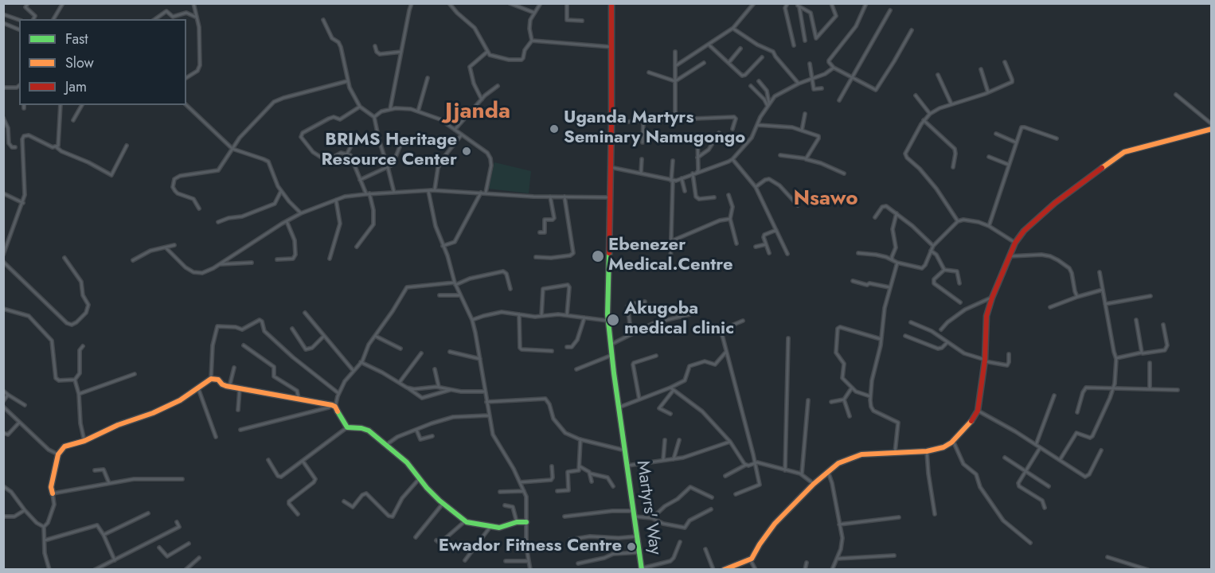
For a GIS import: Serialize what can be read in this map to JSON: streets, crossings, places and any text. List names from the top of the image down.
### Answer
{
  "streets": {
    "street": ["Martyrs' Way"]
  },
  "districts": ["Jjanda", "Nsawo"],
  "places": [
    "Uganda Martyrs Seminary Namugongo",
    "BRIMS Heritage Resource Center",
    "Ebenezer Medical.Centre",
    "Akugoba medical clinic",
    "Ewador Fitness Centre"
  ],
  "legend": ["Fast", "Slow", "Jam"]
}
